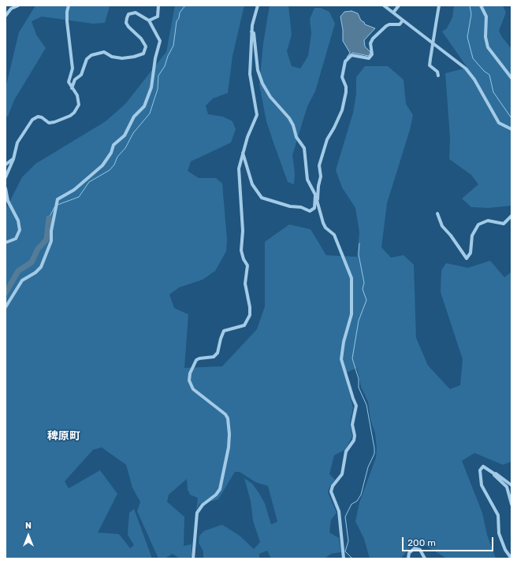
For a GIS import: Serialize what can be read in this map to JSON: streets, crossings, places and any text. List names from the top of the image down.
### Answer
{
  "districts": ["稗原町"],
  "scale_bar": "200 m",
  "north": "top"
}
